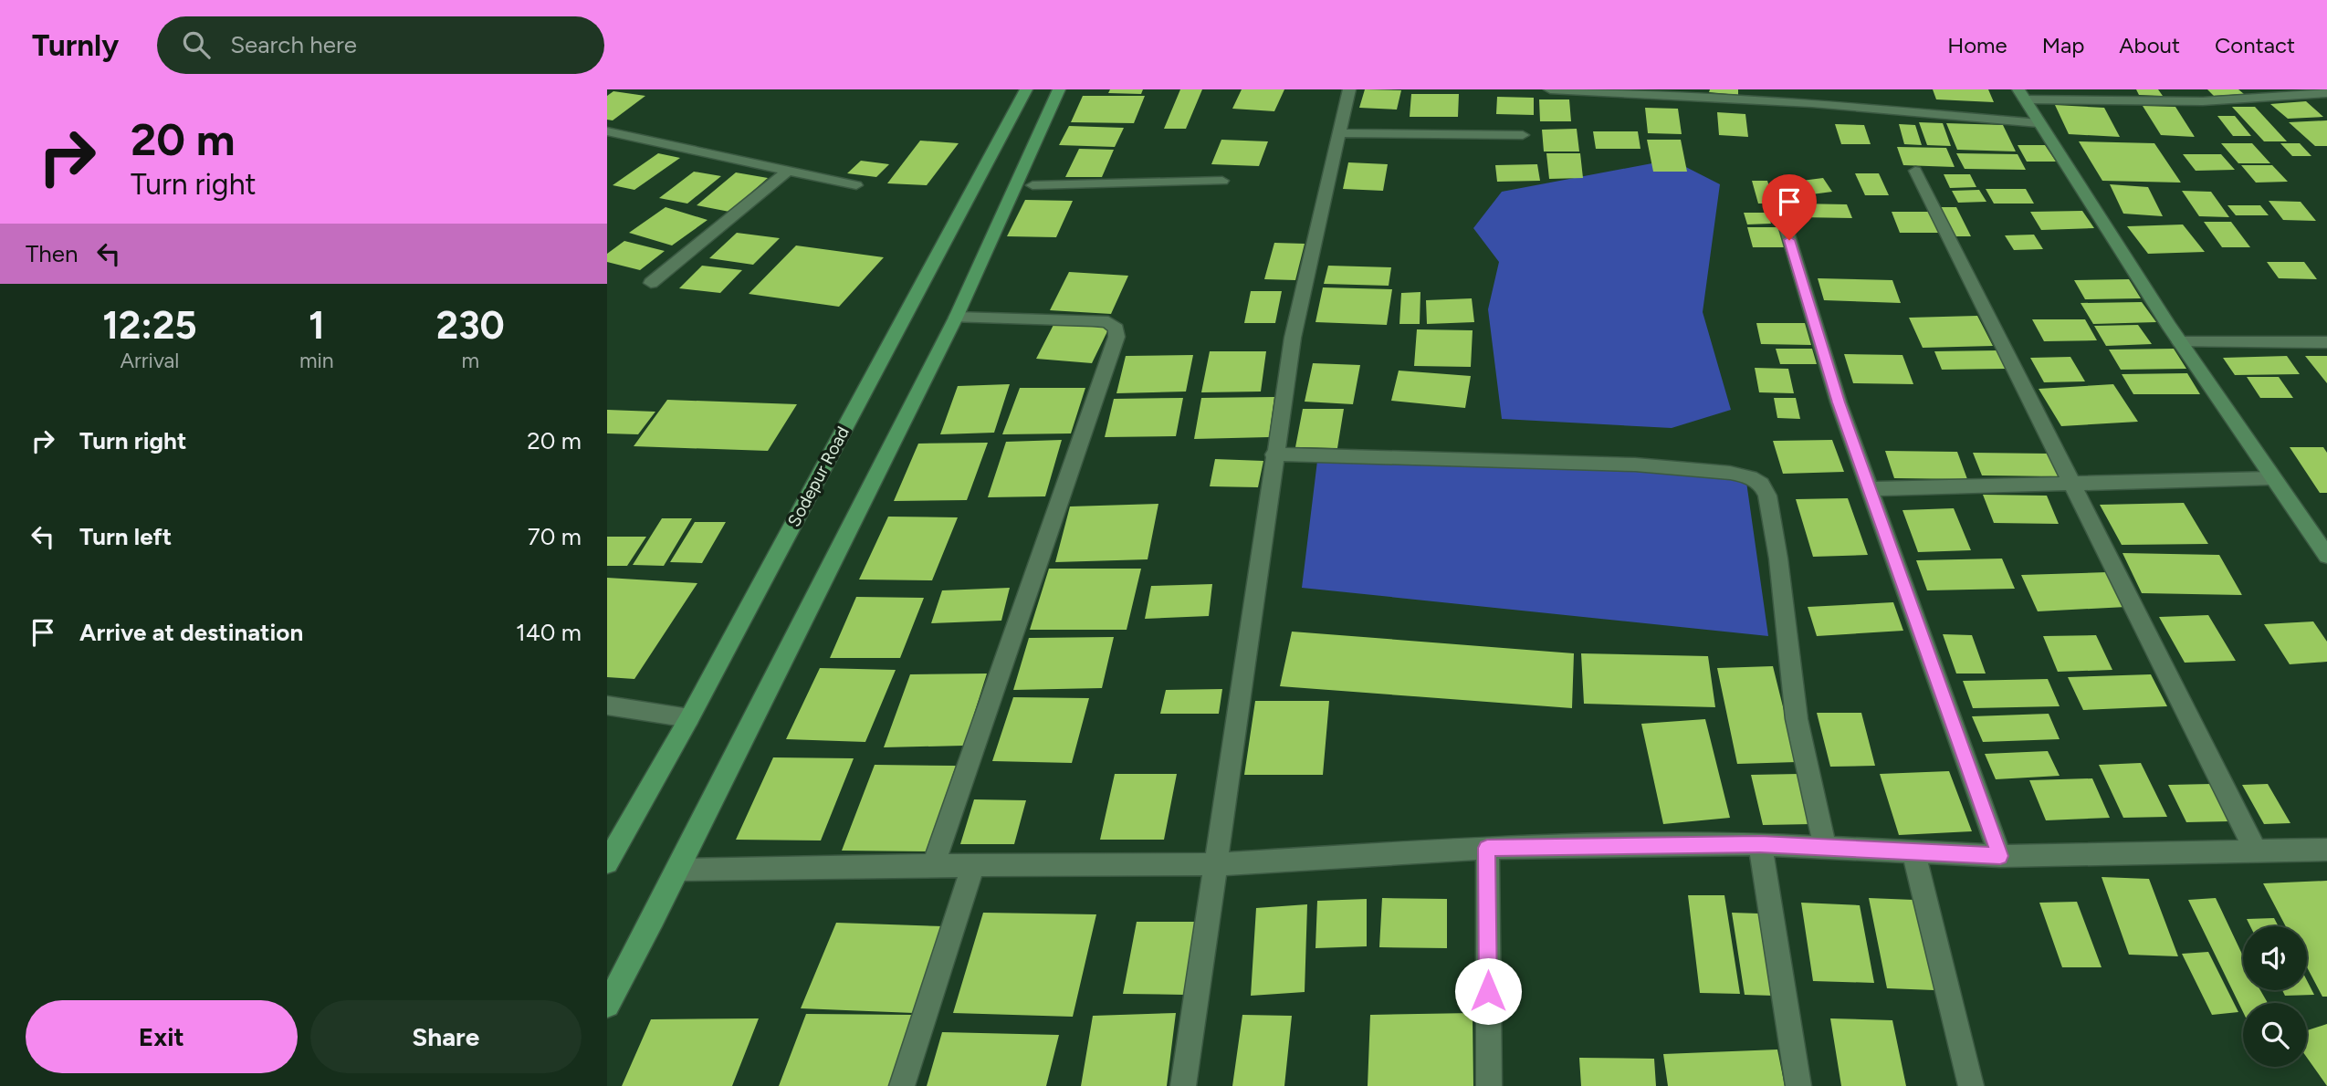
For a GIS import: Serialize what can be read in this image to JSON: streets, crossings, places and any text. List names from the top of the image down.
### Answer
{
  "streets": {
    "main road": ["Sodepur Road"]
  },
  "page": {
    "header": "Turnly",
    "search": "Search here",
    "nav": [
      "Home",
      "Map",
      "About",
      "Contact"
    ],
    "turn": ["20 m", "Turn right"],
    "then": "Then",
    "eta": [
      "12:25",
      "Arrival",
      "1",
      "min",
      "230",
      "m"
    ],
    "list": [
      {
        "name": "Turn right",
        "value": "20 m"
      },
      {
        "name": "Turn left",
        "value": "70 m"
      },
      {
        "name": "Arrive at destination",
        "value": "140 m"
      }
    ],
    "buttons": ["Exit", "Share"]
  }
}
